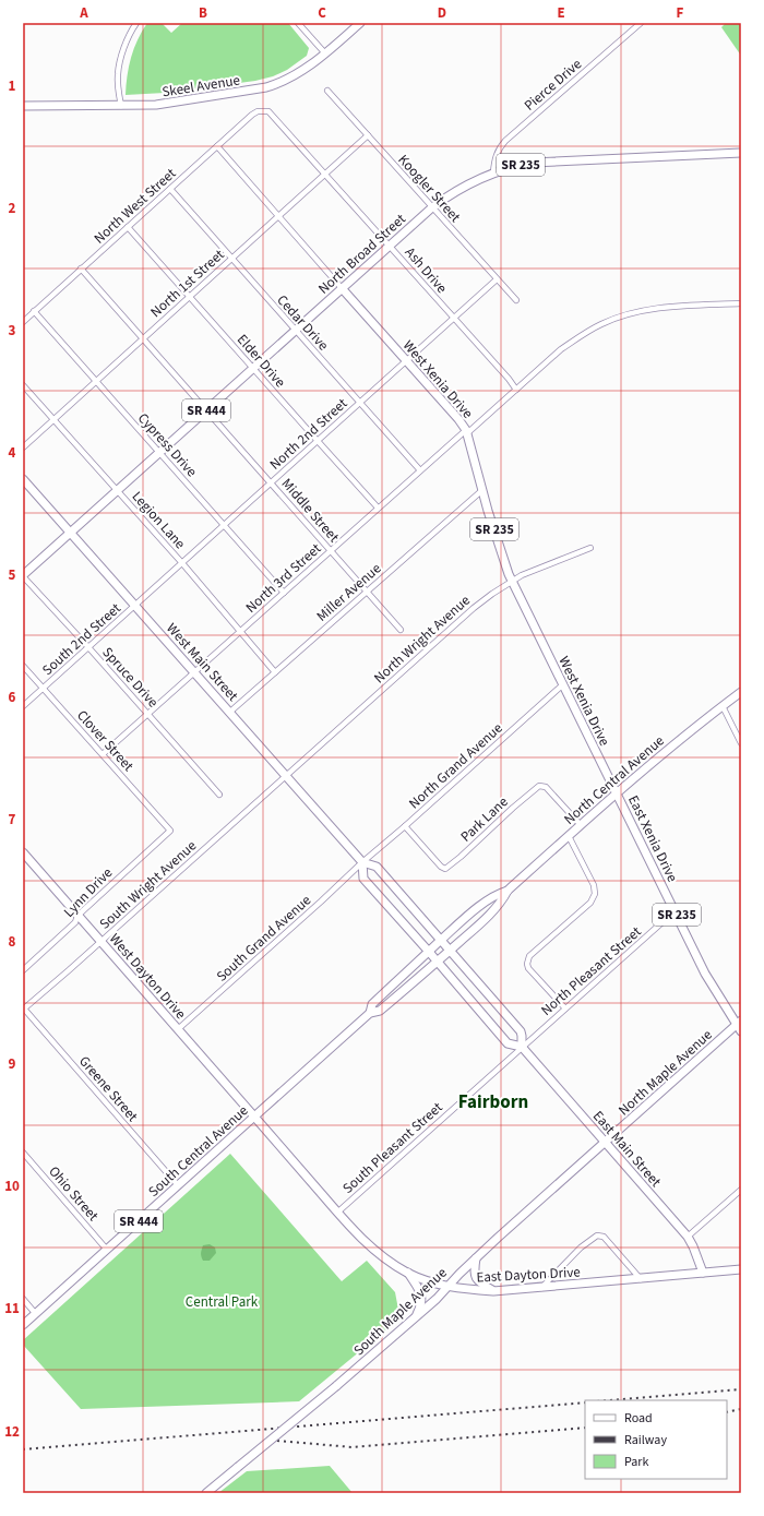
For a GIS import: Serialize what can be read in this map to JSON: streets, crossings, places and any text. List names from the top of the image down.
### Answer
{
  "streets": {
    "main road": [
      "Skeel Avenue",
      "SR 235",
      "North Broad Street",
      "West Xenia Drive",
      "SR 444",
      "West Main Street",
      "North Central Avenue",
      "East Xenia Drive",
      "West Dayton Drive",
      "North Maple Avenue",
      "East Main Street",
      "South Central Avenue",
      "East Dayton Drive",
      "South Maple Avenue"
    ],
    "street": [
      "Pierce Drive",
      "Koogler Street",
      "North West Street",
      "Ash Drive",
      "North 1st Street",
      "Cedar Drive",
      "Elder Drive",
      "North 2nd Street",
      "Cypress Drive",
      "Middle Street",
      "Legion Lane",
      "North 3rd Street",
      "Miller Avenue",
      "South 2nd Street",
      "North Wright Avenue",
      "Spruce Drive",
      "Clover Street",
      "North Grand Avenue",
      "Park Lane",
      "South Wright Avenue",
      "Lynn Drive",
      "South Grand Avenue",
      "North Pleasant Street",
      "Greene Street",
      "South Pleasant Street",
      "Ohio Street"
    ]
  },
  "crossings": [
    ["Pierce Drive", "North Broad Street"],
    ["Koogler Street", "North Broad Street"],
    ["Koogler Street", "North 1st Street"],
    ["Koogler Street", "North 2nd Street"],
    ["North West Street", "Ash Drive"],
    ["North West Street", "Cedar Drive"],
    ["North West Street", "Elder Drive"],
    ["North West Street", "West Xenia Drive"],
    ["North West Street", "Cypress Drive"],
    ["North West Street", "Middle Street"],
    ["North Broad Street", "Ash Drive"],
    ["North Broad Street", "Cedar Drive"],
    ["North Broad Street", "Elder Drive"],
    ["North Broad Street", "West Xenia Drive"],
    ["North Broad Street", "SR 444"],
    ["North Broad Street", "Cypress Drive"],
    ["North Broad Street", "Middle Street"],
    ["North Broad Street", "Legion Lane"],
    ["North Broad Street", "West Main Street"],
    ["Ash Drive", "North 1st Street"],
    ["Ash Drive", "North 2nd Street"],
    ["Ash Drive", "North 3rd Street"],
    ["North 1st Street", "Cedar Drive"],
    ["North 1st Street", "Elder Drive"],
    ["North 1st Street", "West Xenia Drive"],
    ["North 1st Street", "Cypress Drive"],
    ["North 1st Street", "Middle Street"],
    ["North 1st Street", "Legion Lane"],
    ["Cedar Drive", "North 2nd Street"],
    ["Cedar Drive", "North 3rd Street"],
    ["Elder Drive", "North 2nd Street"],
    ["Elder Drive", "North 3rd Street"],
    ["West Xenia Drive", "North 2nd Street"],
    ["West Xenia Drive", "North 3rd Street"],
    ["West Xenia Drive", "Miller Avenue"],
    ["West Xenia Drive", "North Wright Avenue"],
    ["West Xenia Drive", "North Grand Avenue"],
    ["West Xenia Drive", "North Central Avenue"],
    ["West Xenia Drive", "East Xenia Drive"],
    ["SR 444", "West Main Street"],
    ["SR 444", "Spruce Drive"],
    ["North 2nd Street", "Cypress Drive"],
    ["North 2nd Street", "Middle Street"],
    ["North 2nd Street", "Legion Lane"],
    ["North 2nd Street", "South 2nd Street"],
    ["North 2nd Street", "West Main Street"],
    ["Cypress Drive", "North 3rd Street"],
    ["Middle Street", "North 3rd Street"],
    ["Middle Street", "Miller Avenue"],
    ["Legion Lane", "North 3rd Street"],
    ["Legion Lane", "Miller Avenue"],
    ["North 3rd Street", "West Main Street"],
    ["North 3rd Street", "Spruce Drive"],
    ["North 3rd Street", "Clover Street"],
    ["Miller Avenue", "West Main Street"],
    ["South 2nd Street", "West Main Street"],
    ["South 2nd Street", "Spruce Drive"],
    ["South 2nd Street", "Clover Street"],
    ["North Wright Avenue", "West Main Street"],
    ["North Wright Avenue", "South Wright Avenue"],
    ["West Main Street", "North Grand Avenue"],
    ["West Main Street", "North Central Avenue"],
    ["West Main Street", "South Wright Avenue"],
    ["West Main Street", "South Grand Avenue"],
    ["West Main Street", "East Main Street"],
    ["West Main Street", "South Central Avenue"],
    ["Clover Street", "Lynn Drive"],
    ["North Grand Avenue", "Park Lane"],
    ["North Grand Avenue", "South Grand Avenue"],
    ["North Central Avenue", "Park Lane"],
    ["North Central Avenue", "East Xenia Drive"],
    ["North Central Avenue", "East Main Street"],
    ["North Central Avenue", "South Central Avenue"],
    ["East Xenia Drive", "North Pleasant Street"],
    ["East Xenia Drive", "North Maple Avenue"],
    ["South Wright Avenue", "West Dayton Drive"],
    ["South Wright Avenue", "Greene Street"],
    ["Lynn Drive", "West Dayton Drive"],
    ["South Grand Avenue", "West Dayton Drive"],
    ["North Pleasant Street", "South Pleasant Street"],
    ["North Pleasant Street", "East Main Street"],
    ["West Dayton Drive", "South Central Avenue"],
    ["West Dayton Drive", "East Dayton Drive"],
    ["North Maple Avenue", "East Main Street"],
    ["North Maple Avenue", "South Maple Avenue"],
    ["Greene Street", "South Central Avenue"],
    ["South Pleasant Street", "East Main Street"],
    ["South Pleasant Street", "East Dayton Drive"],
    ["East Main Street", "South Central Avenue"],
    ["East Main Street", "East Dayton Drive"],
    ["East Main Street", "South Maple Avenue"],
    ["South Central Avenue", "Ohio Street"],
    ["South Central Avenue", "East Dayton Drive"],
    ["East Dayton Drive", "South Maple Avenue"]
  ],
  "districts": ["Fairborn"],
  "parks": ["Central Park"],
  "legend": ["Road", "Railway", "Park"],
  "grid": {
    "columns": [
      "A",
      "B",
      "C",
      "D",
      "E",
      "F"
    ],
    "rows": [
      "1",
      "2",
      "3",
      "4",
      "5",
      "6",
      "7",
      "8",
      "9",
      "10",
      "11",
      "12"
    ]
  }
}
